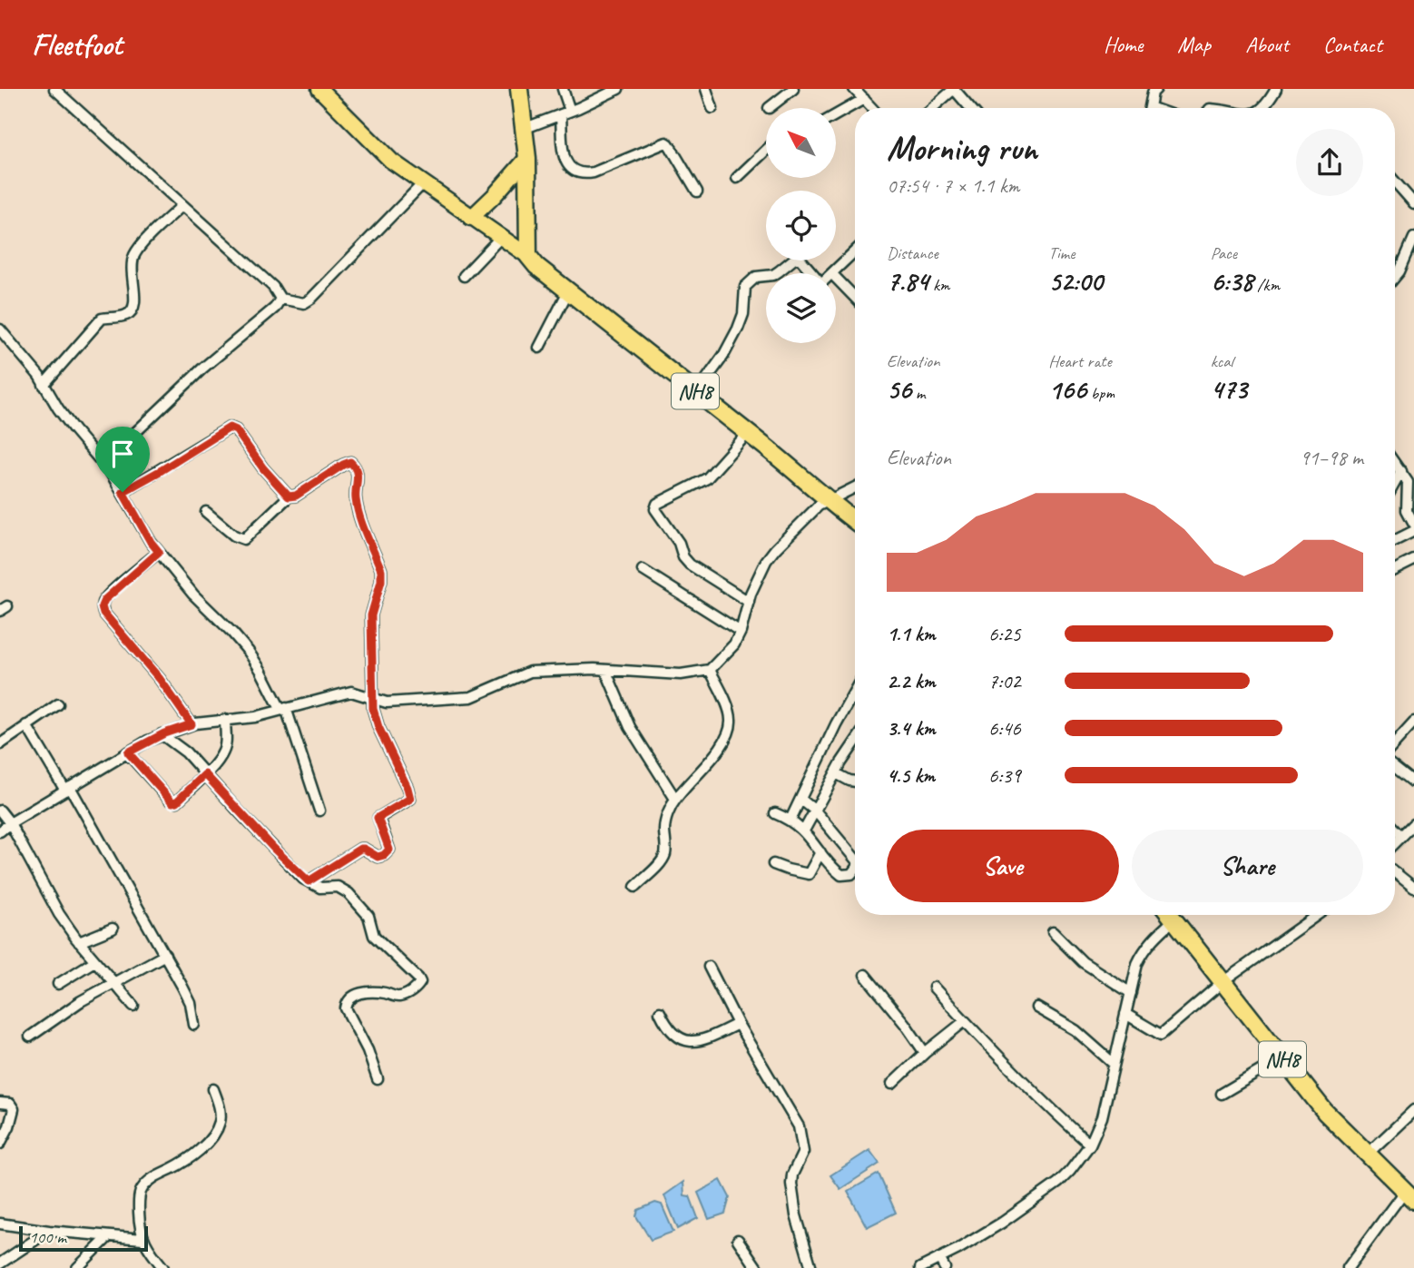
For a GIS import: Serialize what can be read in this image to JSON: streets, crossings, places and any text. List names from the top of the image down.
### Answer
{
  "streets": {
    "highway": ["NH8"]
  },
  "scale_bar": "100 m",
  "north": "top left",
  "page": {
    "header": "Fleetfoot",
    "nav": [
      "Home",
      "Map",
      "About",
      "Contact"
    ],
    "heading": ["Morning run", "07:54 · 7 × 1.1 km"],
    "stats": [
      ["Distance", "7.84 km"],
      ["Time", "52:00"],
      ["Pace", "6:38 /km"],
      ["Elevation", "56 m"],
      ["Heart rate", "166 bpm"],
      ["kcal", "473"]
    ],
    "chart": ["Elevation", "91–98 m"],
    "list": [
      {
        "name": "1.1 km",
        "note": "6:25"
      },
      {
        "name": "2.2 km",
        "note": "7:02"
      },
      {
        "name": "3.4 km",
        "note": "6:46"
      },
      {
        "name": "4.5 km",
        "note": "6:39"
      }
    ],
    "buttons": ["Save", "Share"],
    "scale": "100 m"
  }
}
